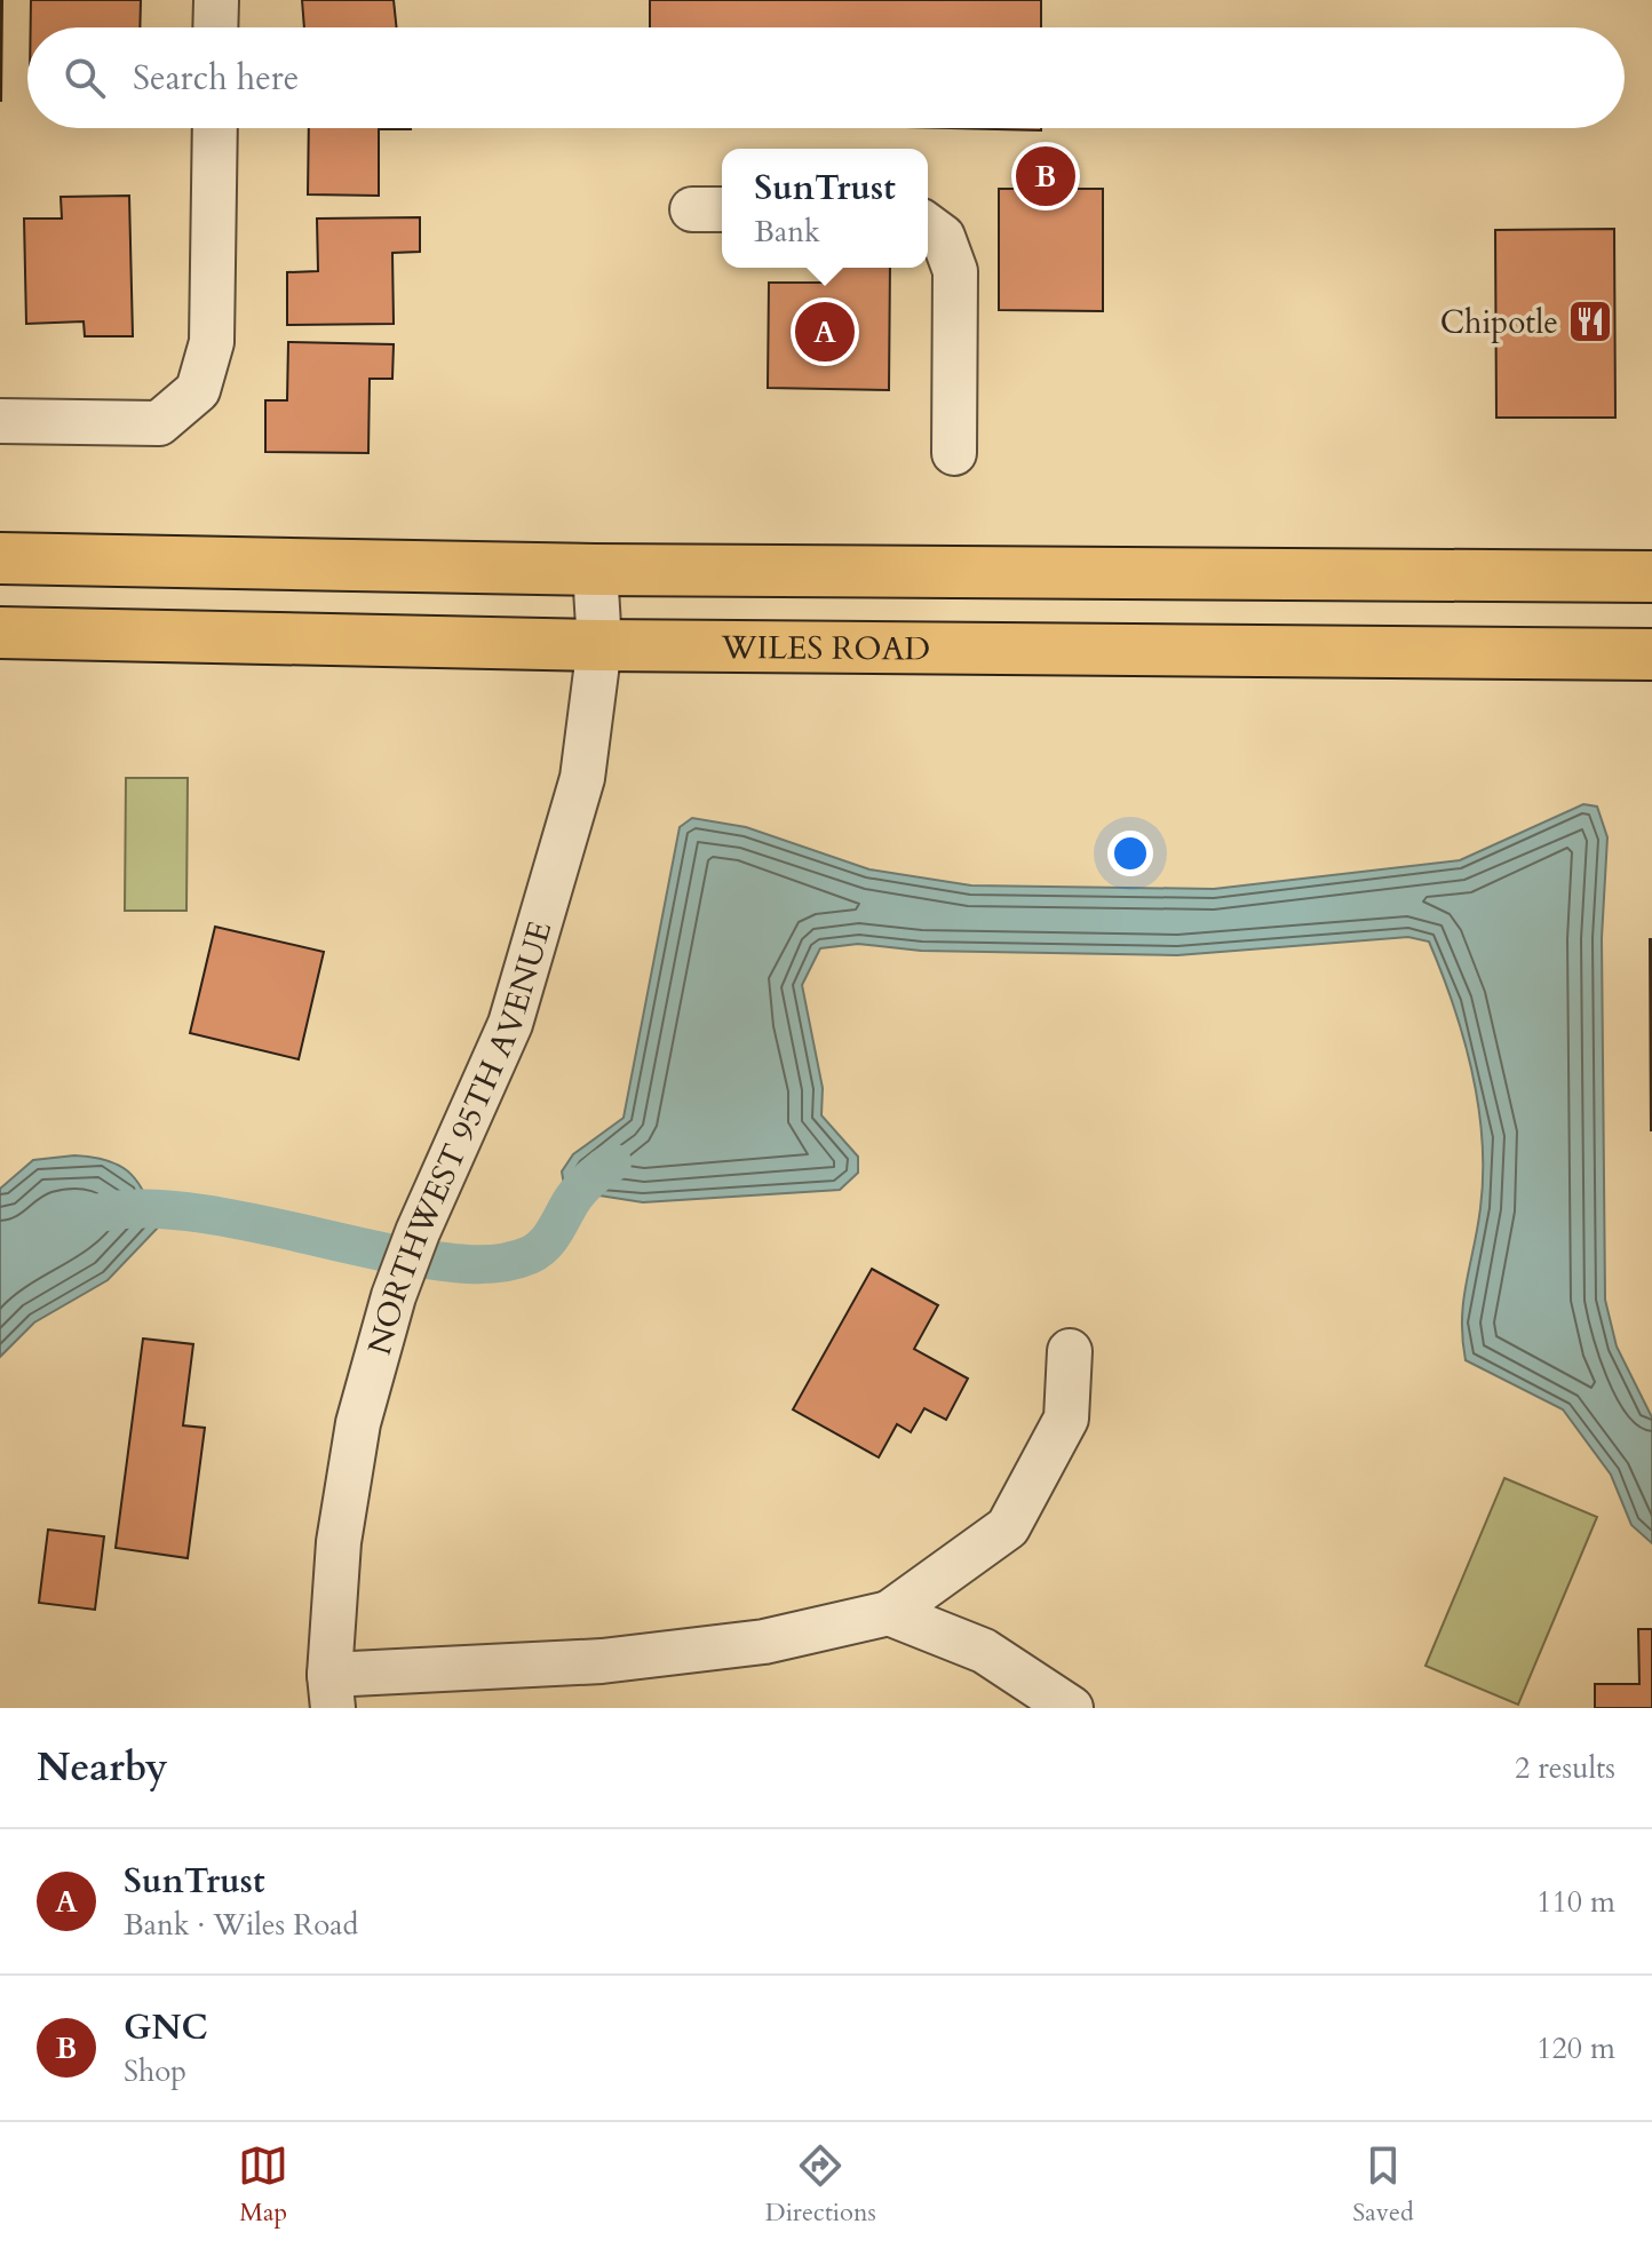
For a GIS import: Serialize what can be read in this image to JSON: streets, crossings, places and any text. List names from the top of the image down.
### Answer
{
  "streets": {
    "main road": ["WILES ROAD"],
    "street": ["NORTHWEST 95TH AVENUE"]
  },
  "crossings": [
    ["WILES ROAD", "NORTHWEST 95TH AVENUE"]
  ],
  "places": {
    "restaurant": ["Chipotle"]
  },
  "page": {
    "search": "Search here",
    "pins": ["B", "A"],
    "popup": ["SunTrust", "Bank"],
    "heading": ["Nearby", "2 results"],
    "list": [
      {
        "mark": "A",
        "name": "SunTrust",
        "note": "Bank · Wiles Road",
        "value": "110 m"
      },
      {
        "mark": "B",
        "name": "GNC",
        "note": "Shop",
        "value": "120 m"
      }
    ],
    "nav": ["Map", "Directions", "Saved"]
  }
}
